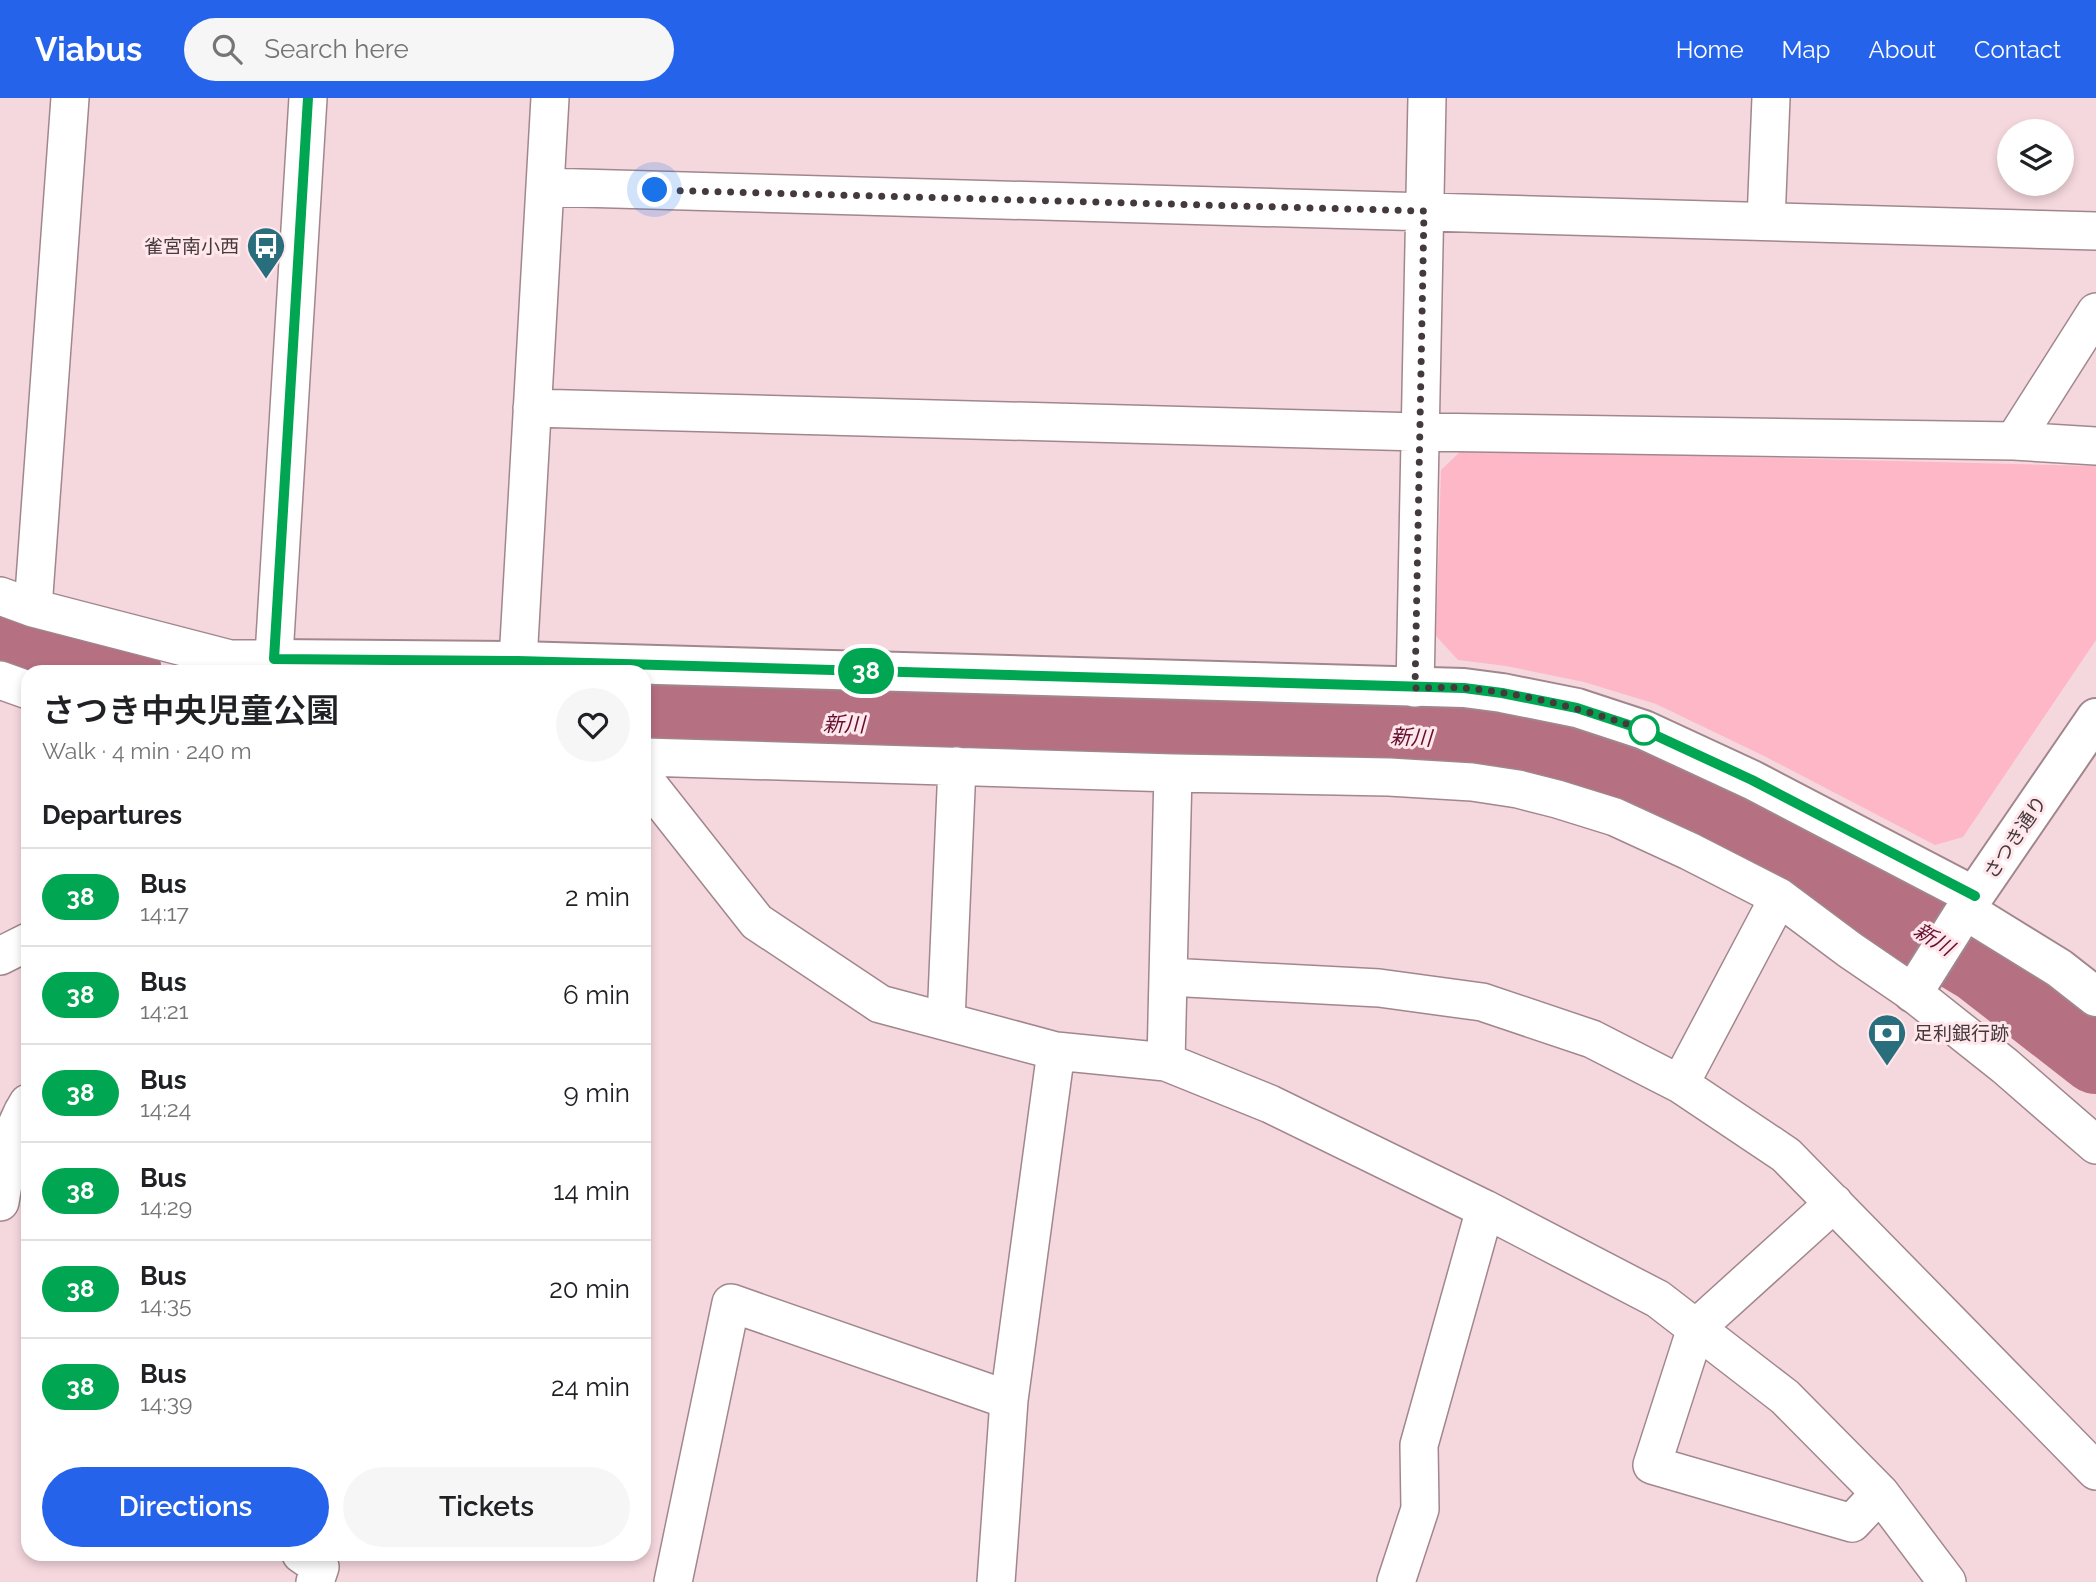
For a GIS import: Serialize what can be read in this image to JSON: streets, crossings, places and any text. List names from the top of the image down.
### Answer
{
  "streets": {
    "street": ["さつき通り"]
  },
  "water": ["新川"],
  "places": {
    "bus stop": ["雀宮南小西"],
    "bank": ["足利銀行跡"]
  },
  "lines": ["bus line 38"],
  "page": {
    "header": "Viabus",
    "search": "Search here",
    "nav": [
      "Home",
      "Map",
      "About",
      "Contact"
    ],
    "on_map": "38",
    "heading": [
      ["さつき中央児童公園", "Walk · 4 min · 240 m"],
      "Departures"
    ],
    "list": [
      {
        "mark": "38",
        "name": "Bus",
        "note": "14:17",
        "value": "2 min"
      },
      {
        "mark": "38",
        "name": "Bus",
        "note": "14:21",
        "value": "6 min"
      },
      {
        "mark": "38",
        "name": "Bus",
        "note": "14:24",
        "value": "9 min"
      },
      {
        "mark": "38",
        "name": "Bus",
        "note": "14:29",
        "value": "14 min"
      },
      {
        "mark": "38",
        "name": "Bus",
        "note": "14:35",
        "value": "20 min"
      },
      {
        "mark": "38",
        "name": "Bus",
        "note": "14:39",
        "value": "24 min"
      }
    ],
    "buttons": ["Directions", "Tickets"]
  }
}
